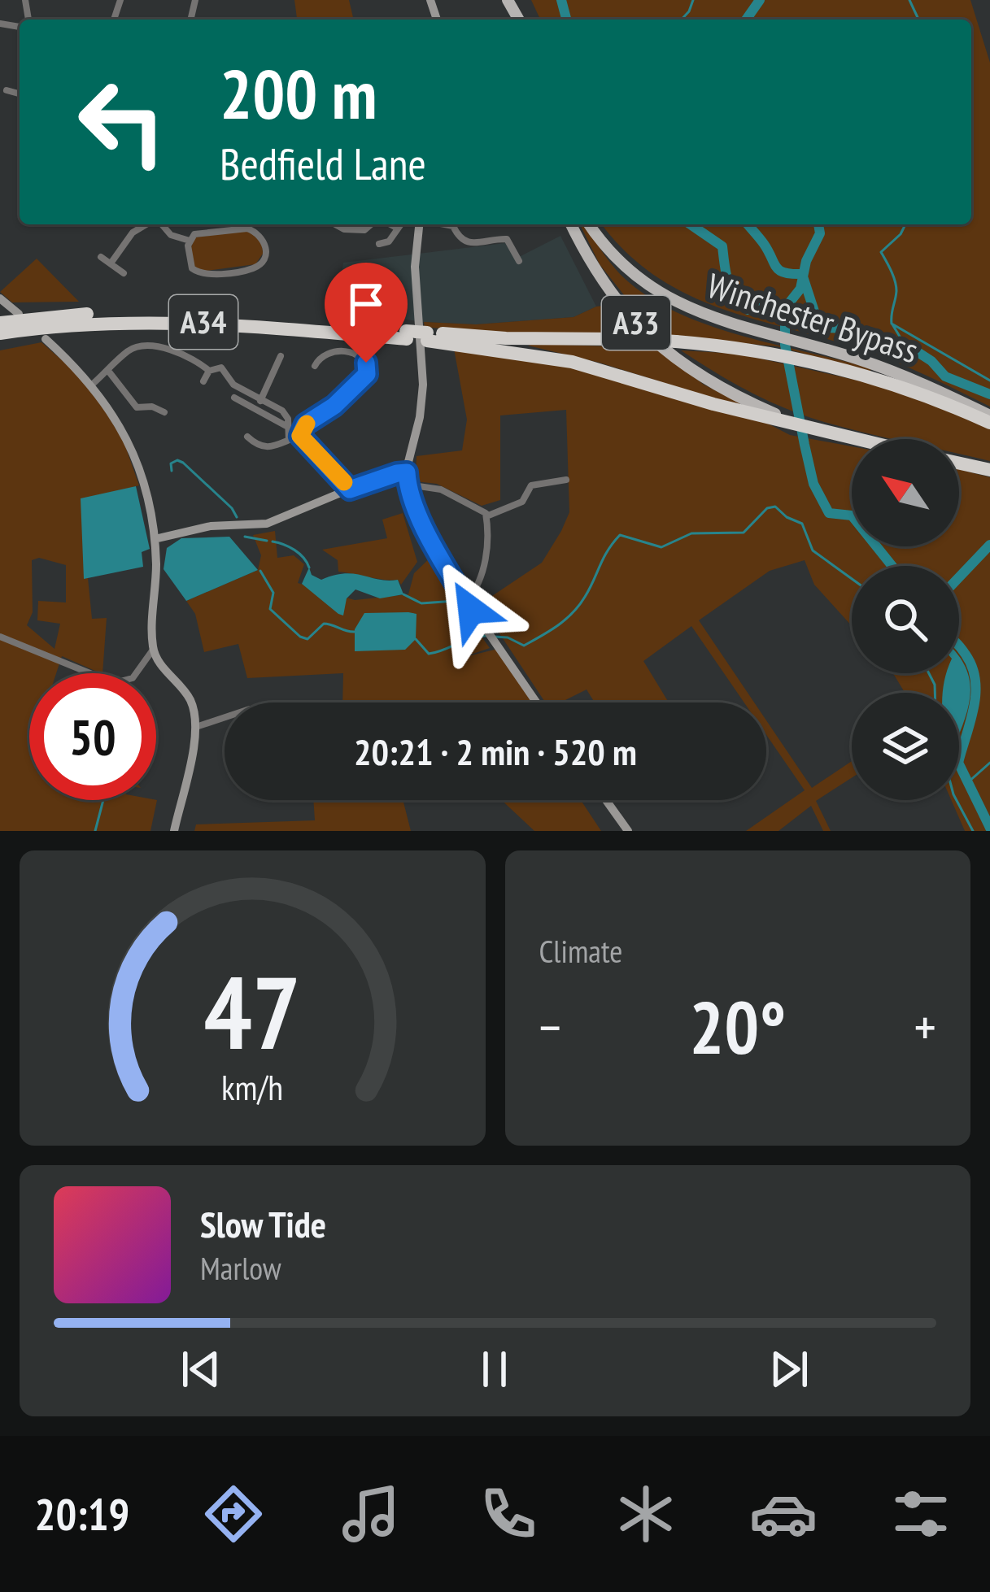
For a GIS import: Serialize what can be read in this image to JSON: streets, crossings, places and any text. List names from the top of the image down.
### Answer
{
  "streets": {
    "highway": ["A34"],
    "main road": ["Winchester Bypass", "A33"]
  },
  "crossings": [
    ["Winchester Bypass", "A34"],
    ["A34", "A33"]
  ],
  "north": "top left",
  "page": {
    "turn": ["200 m", "Bedfield Lane"],
    "limit": "50",
    "trip": "20:21 · 2 min · 520 m",
    "tile": "Climate",
    "heat": ["−", "20°", "+"],
    "song": ["Slow Tide", "Marlow"],
    "tabs": "20:19",
    "gauge": ["47", "km/h"]
  }
}
